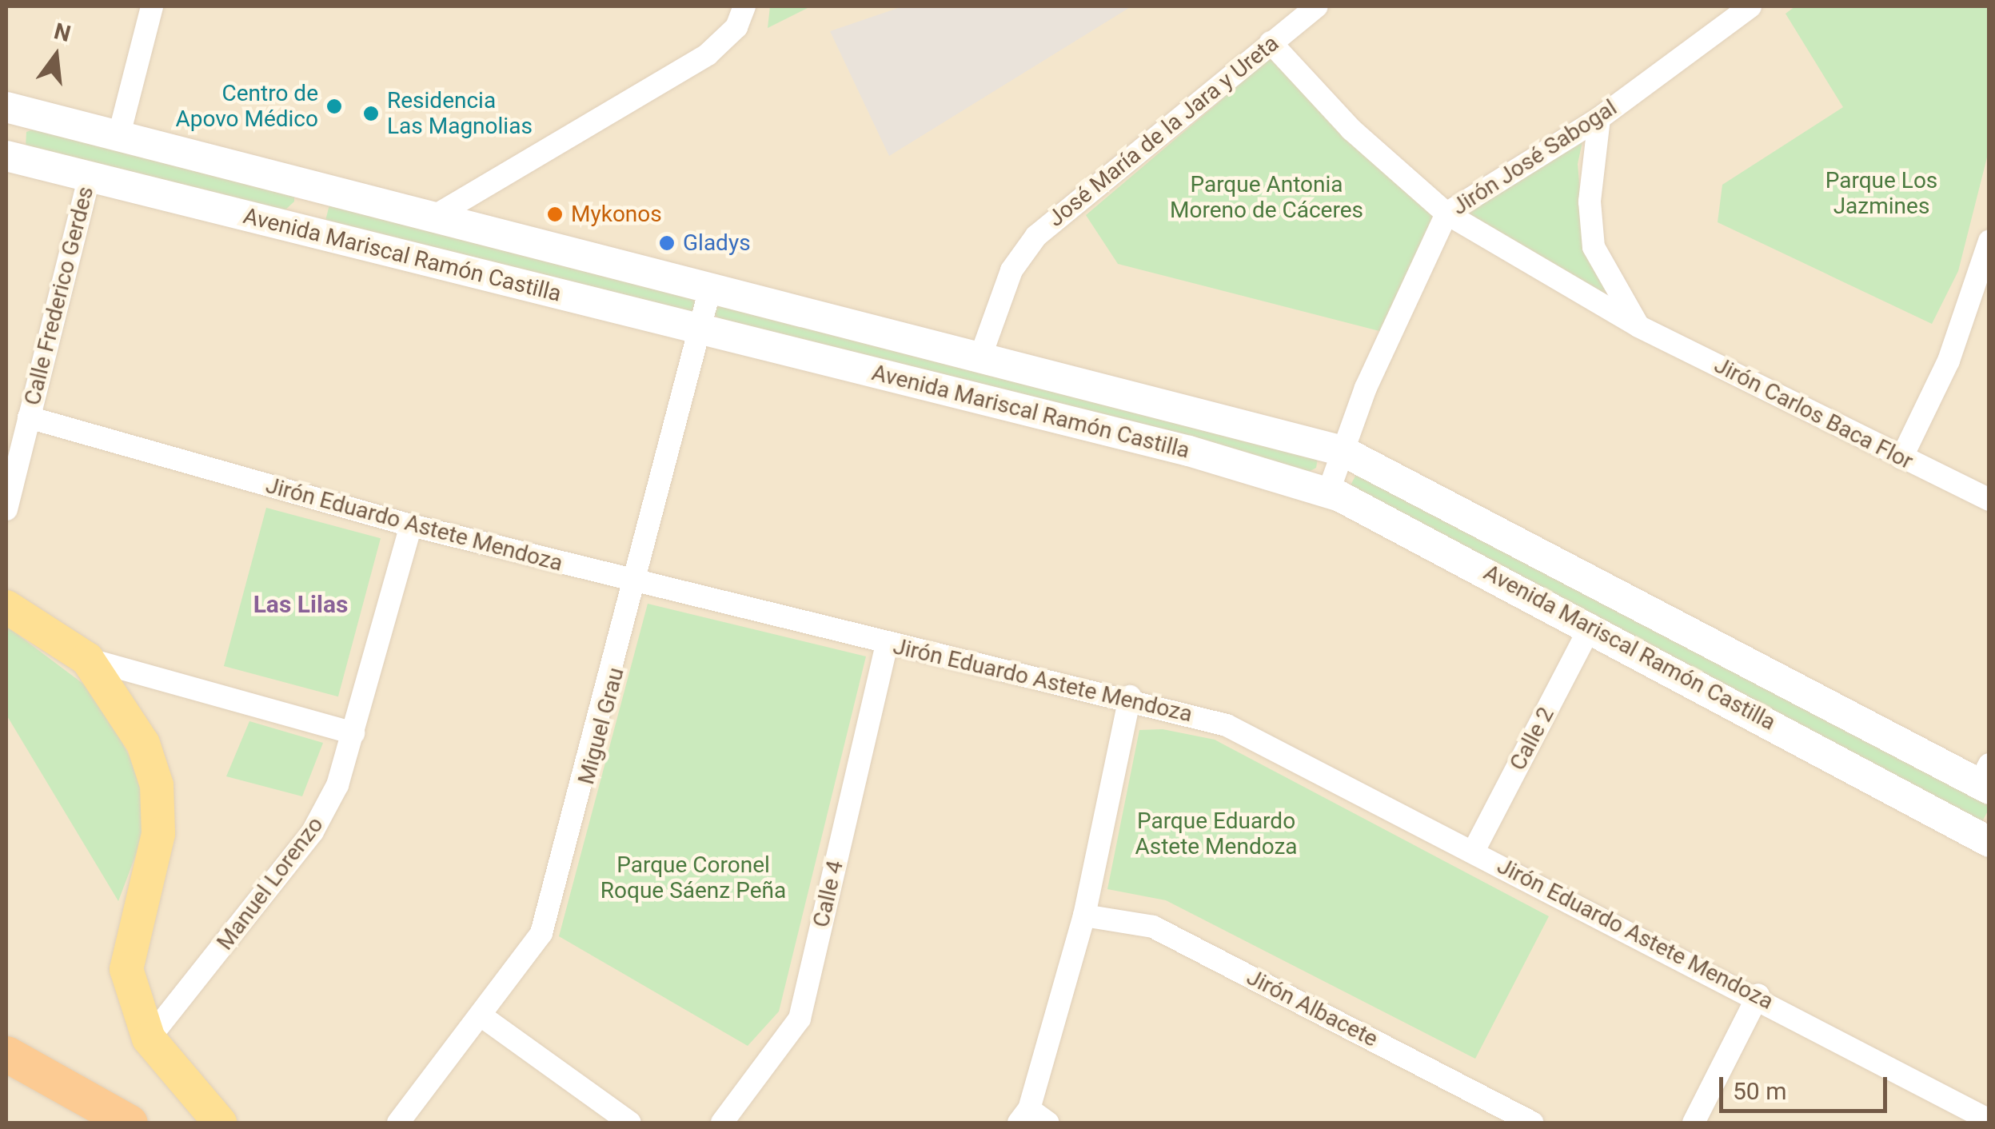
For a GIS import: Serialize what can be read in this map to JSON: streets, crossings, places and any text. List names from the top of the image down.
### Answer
{
  "streets": {
    "main road": ["Avenida Mariscal Ramón Castilla"],
    "street": [
      "José María de la Jara y Ureta",
      "Jirón José Sabogal",
      "Calle Frederico Gerdes",
      "Jirón Carlos Baca Flor",
      "Jirón Eduardo Astete Mendoza",
      "Miguel Grau",
      "Calle 2",
      "Manuel Lorenzo",
      "Calle 4",
      "Jirón Albacete"
    ]
  },
  "crossings": [
    ["José María de la Jara y Ureta", "Avenida Mariscal Ramón Castilla"],
    ["José María de la Jara y Ureta", "Jirón Carlos Baca Flor"],
    ["Jirón José Sabogal", "Avenida Mariscal Ramón Castilla"],
    ["Jirón José Sabogal", "Jirón Carlos Baca Flor"],
    ["Avenida Mariscal Ramón Castilla", "Calle Frederico Gerdes"],
    ["Avenida Mariscal Ramón Castilla", "Miguel Grau"],
    ["Avenida Mariscal Ramón Castilla", "Calle 2"],
    ["Calle Frederico Gerdes", "Jirón Eduardo Astete Mendoza"],
    ["Jirón Eduardo Astete Mendoza", "Miguel Grau"],
    ["Jirón Eduardo Astete Mendoza", "Calle 2"],
    ["Jirón Eduardo Astete Mendoza", "Manuel Lorenzo"],
    ["Jirón Eduardo Astete Mendoza", "Calle 4"]
  ],
  "districts": ["Las Lilas"],
  "parks": [
    "Parque Los Jazmines",
    "Parque Antonia Moreno de Cáceres",
    "Parque Eduardo Astete Mendoza",
    "Parque Coronel Roque Sáenz Peña"
  ],
  "places": [
    "Centro de Apovo Médico",
    "Residencia Las Magnolias",
    "Mykonos",
    "Gladys"
  ],
  "scale_bar": "50 m",
  "north": "top"
}
